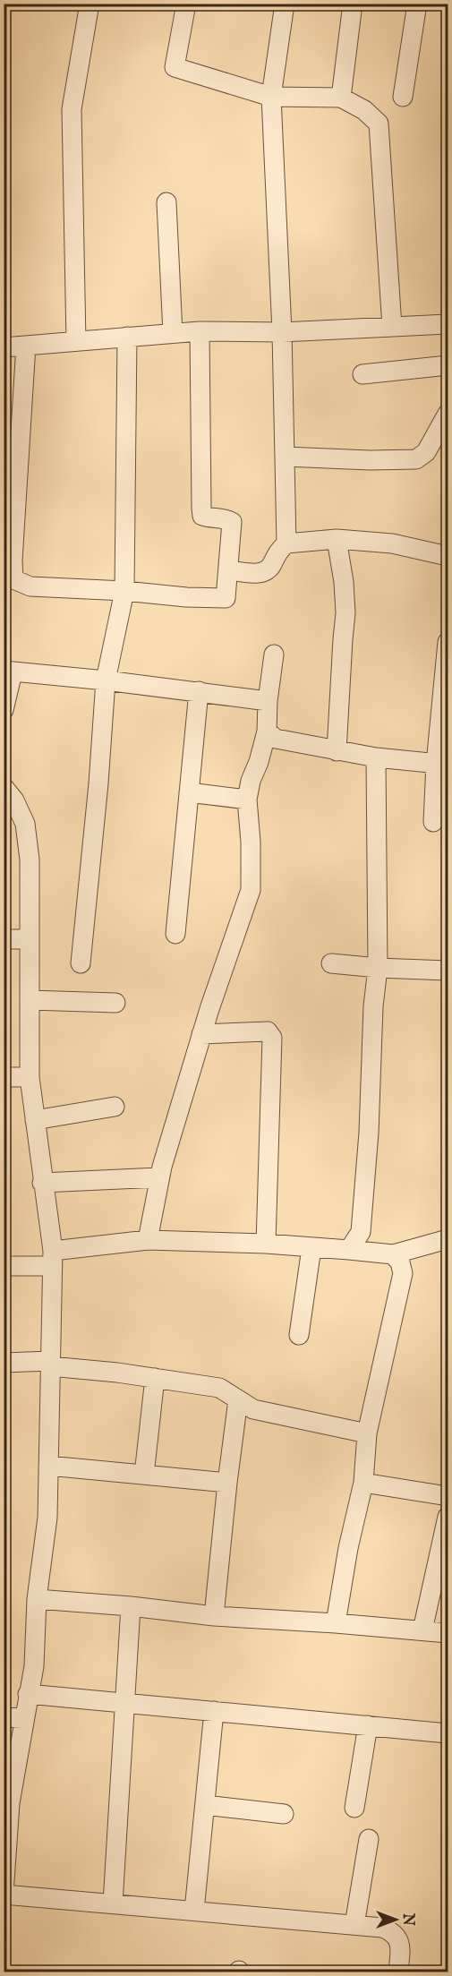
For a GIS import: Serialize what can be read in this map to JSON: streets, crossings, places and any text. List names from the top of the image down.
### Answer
{
  "north": "right"
}
